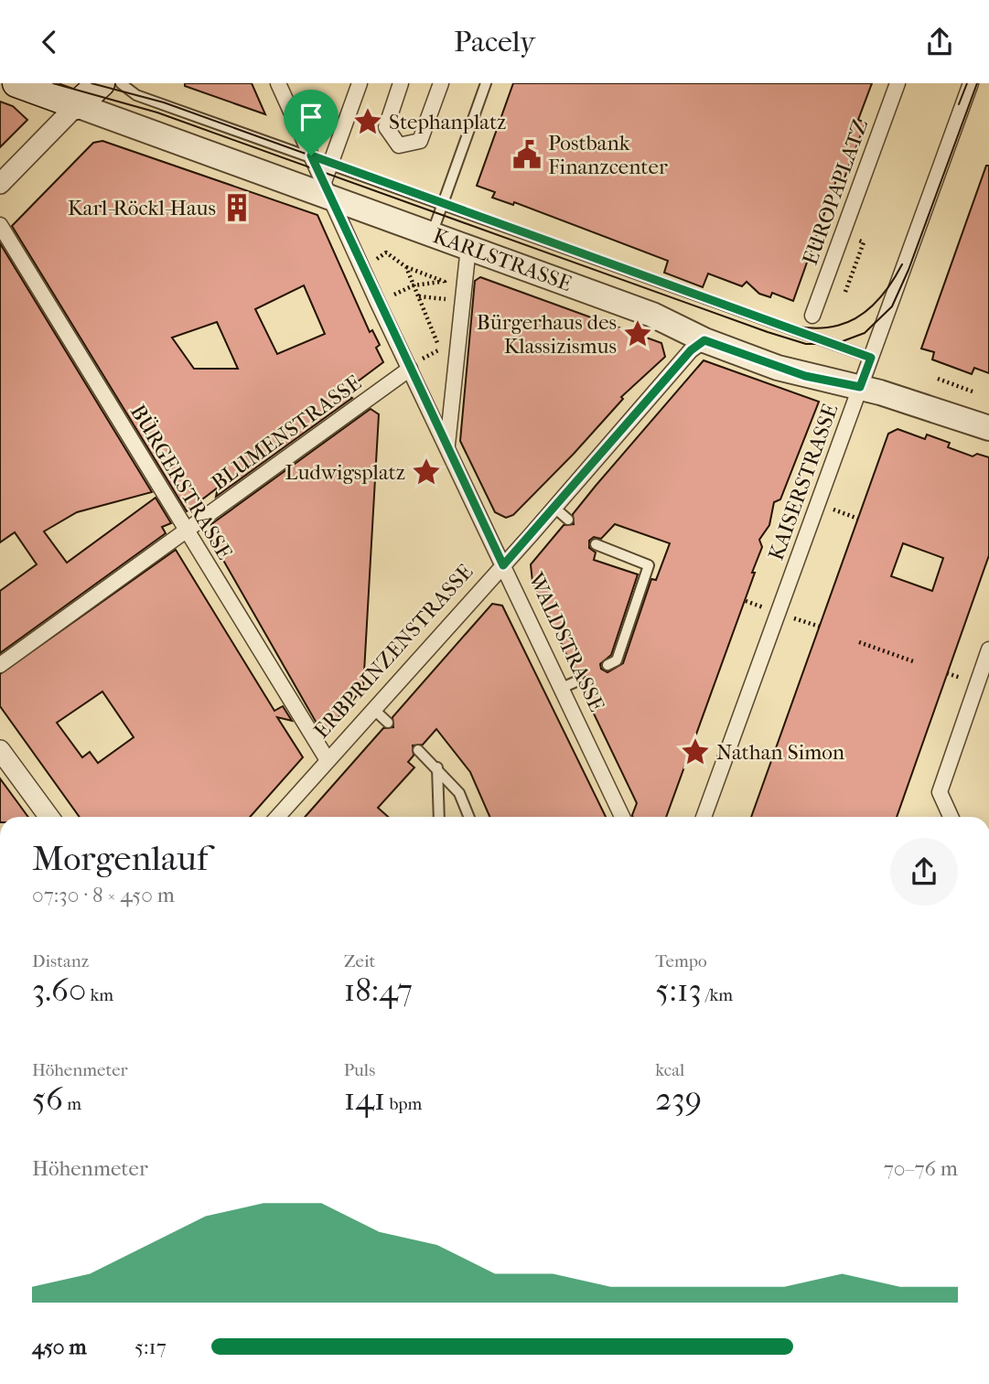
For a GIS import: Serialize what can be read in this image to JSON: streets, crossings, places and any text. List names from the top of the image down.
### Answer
{
  "streets": {
    "main road": ["KARLSTRASSE"],
    "street": [
      "EUROPAPLATZ",
      "BLUMENSTRASSE",
      "BÜRGERSTRASSE",
      "KAISERSTRASSE",
      "WALDSTRASSE",
      "ERBPRINZENSTRASSE"
    ]
  },
  "crossings": [
    ["KARLSTRASSE", "KAISERSTRASSE"],
    ["KARLSTRASSE", "WALDSTRASSE"],
    ["KARLSTRASSE", "ERBPRINZENSTRASSE"],
    ["BLUMENSTRASSE", "BÜRGERSTRASSE"],
    ["BLUMENSTRASSE", "WALDSTRASSE"],
    ["BÜRGERSTRASSE", "ERBPRINZENSTRASSE"],
    ["WALDSTRASSE", "ERBPRINZENSTRASSE"]
  ],
  "places": {
    "place": [
      "Stephanplatz",
      "Bürgerhaus des Klassizismus",
      "Ludwigsplatz",
      "Nathan Simon"
    ],
    "public building": ["Postbank Finanzcenter"],
    "building": ["Karl-Röckl-Haus"]
  },
  "page": {
    "header": "Pacely",
    "heading": ["Morgenlauf", "07:30 · 8 × 450 m"],
    "stats": [
      ["Distanz", "3.60 km"],
      ["Zeit", "18:47"],
      ["Tempo", "5:13 /km"],
      ["Höhenmeter", "56 m"],
      ["Puls", "141 bpm"],
      ["kcal", "239"]
    ],
    "chart": ["Höhenmeter", "70–76 m"],
    "list": [
      {
        "name": "450 m",
        "note": "5:17"
      }
    ]
  }
}
